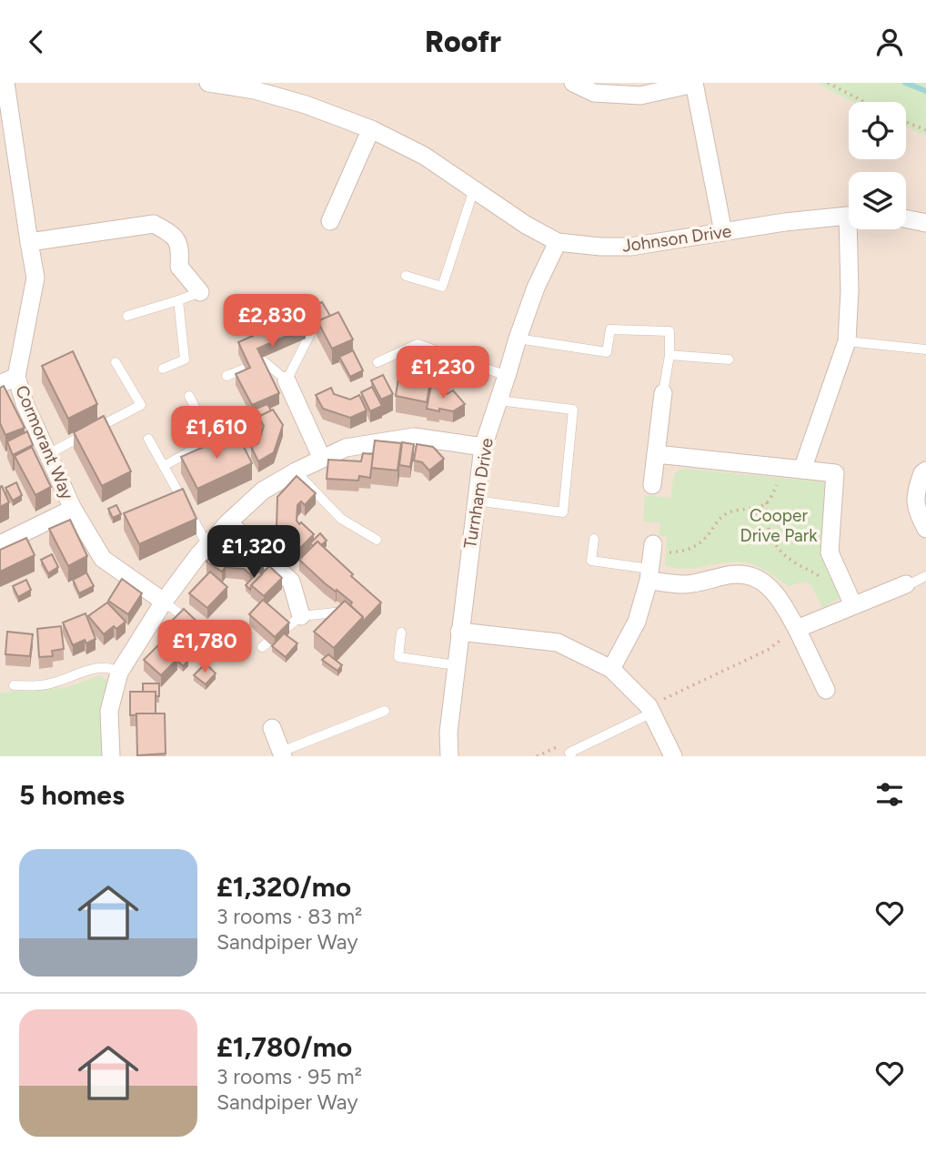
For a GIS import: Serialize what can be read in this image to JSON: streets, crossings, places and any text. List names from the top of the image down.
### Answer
{
  "streets": {
    "street": ["Johnson Drive", "Cormorant Way", "Turnham Drive"]
  },
  "crossings": [
    ["Johnson Drive", "Turnham Drive"]
  ],
  "parks": ["Cooper Drive Park"],
  "page": {
    "header": "Roofr",
    "price": [
      "£2,830",
      "£1,230",
      "£1,610",
      "£1,320",
      "£1,780"
    ],
    "heading": "5 homes",
    "list": [
      {
        "name": "£1,320/mo",
        "note": "3 rooms · 83 m² · Sandpiper Way"
      },
      {
        "name": "£1,780/mo",
        "note": "3 rooms · 95 m² · Sandpiper Way"
      }
    ]
  }
}
